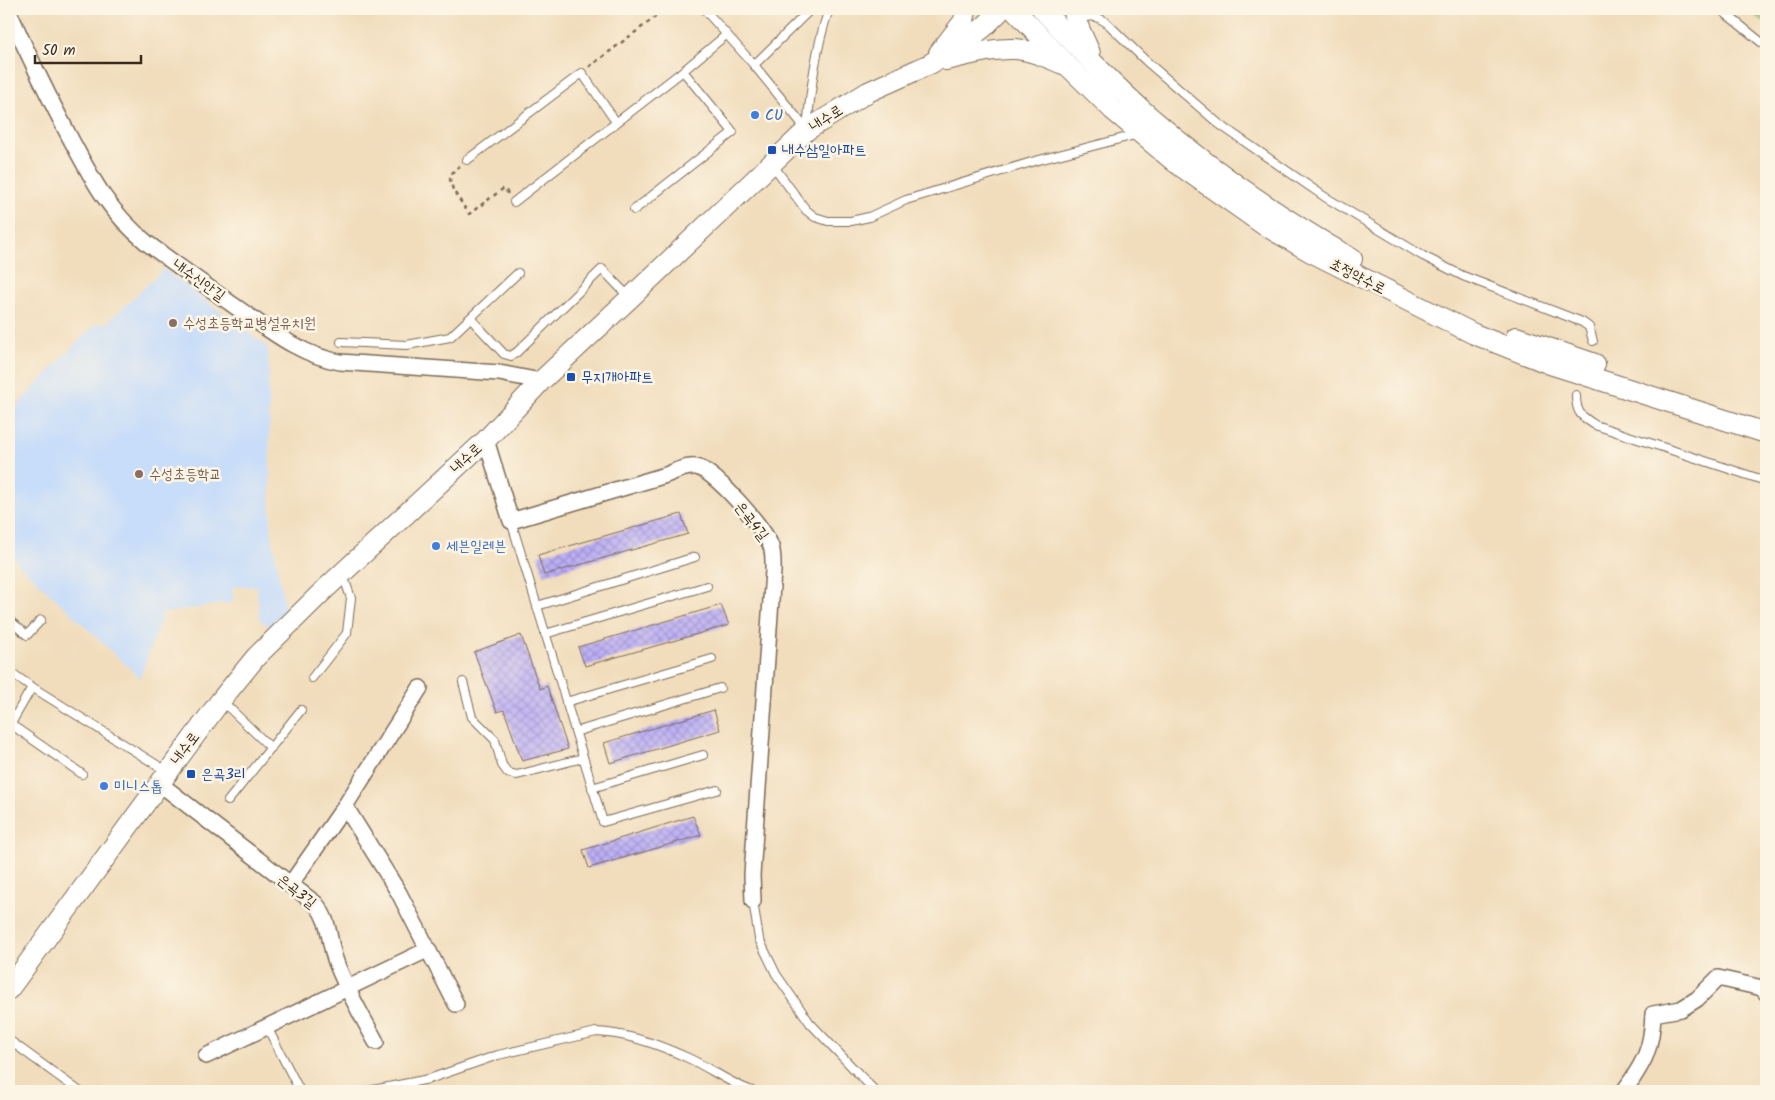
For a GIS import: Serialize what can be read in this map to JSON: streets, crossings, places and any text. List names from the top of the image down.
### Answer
{
  "streets": {
    "main road": ["내수로", "초정약수로"],
    "street": ["내수신안길", "은곡4길", "은곡3길"]
  },
  "crossings": [
    ["내수로", "내수신안길"],
    ["내수로", "은곡3길"]
  ],
  "places": {
    "other": [
      "CU",
      "수성초등학교병설유치원",
      "수성초등학교",
      "세븐일레븐",
      "미니스톱"
    ],
    "transit": ["내수삼일아파트", "무지개아파트", "은곡3리"]
  },
  "scale_bar": "50 m"
}
